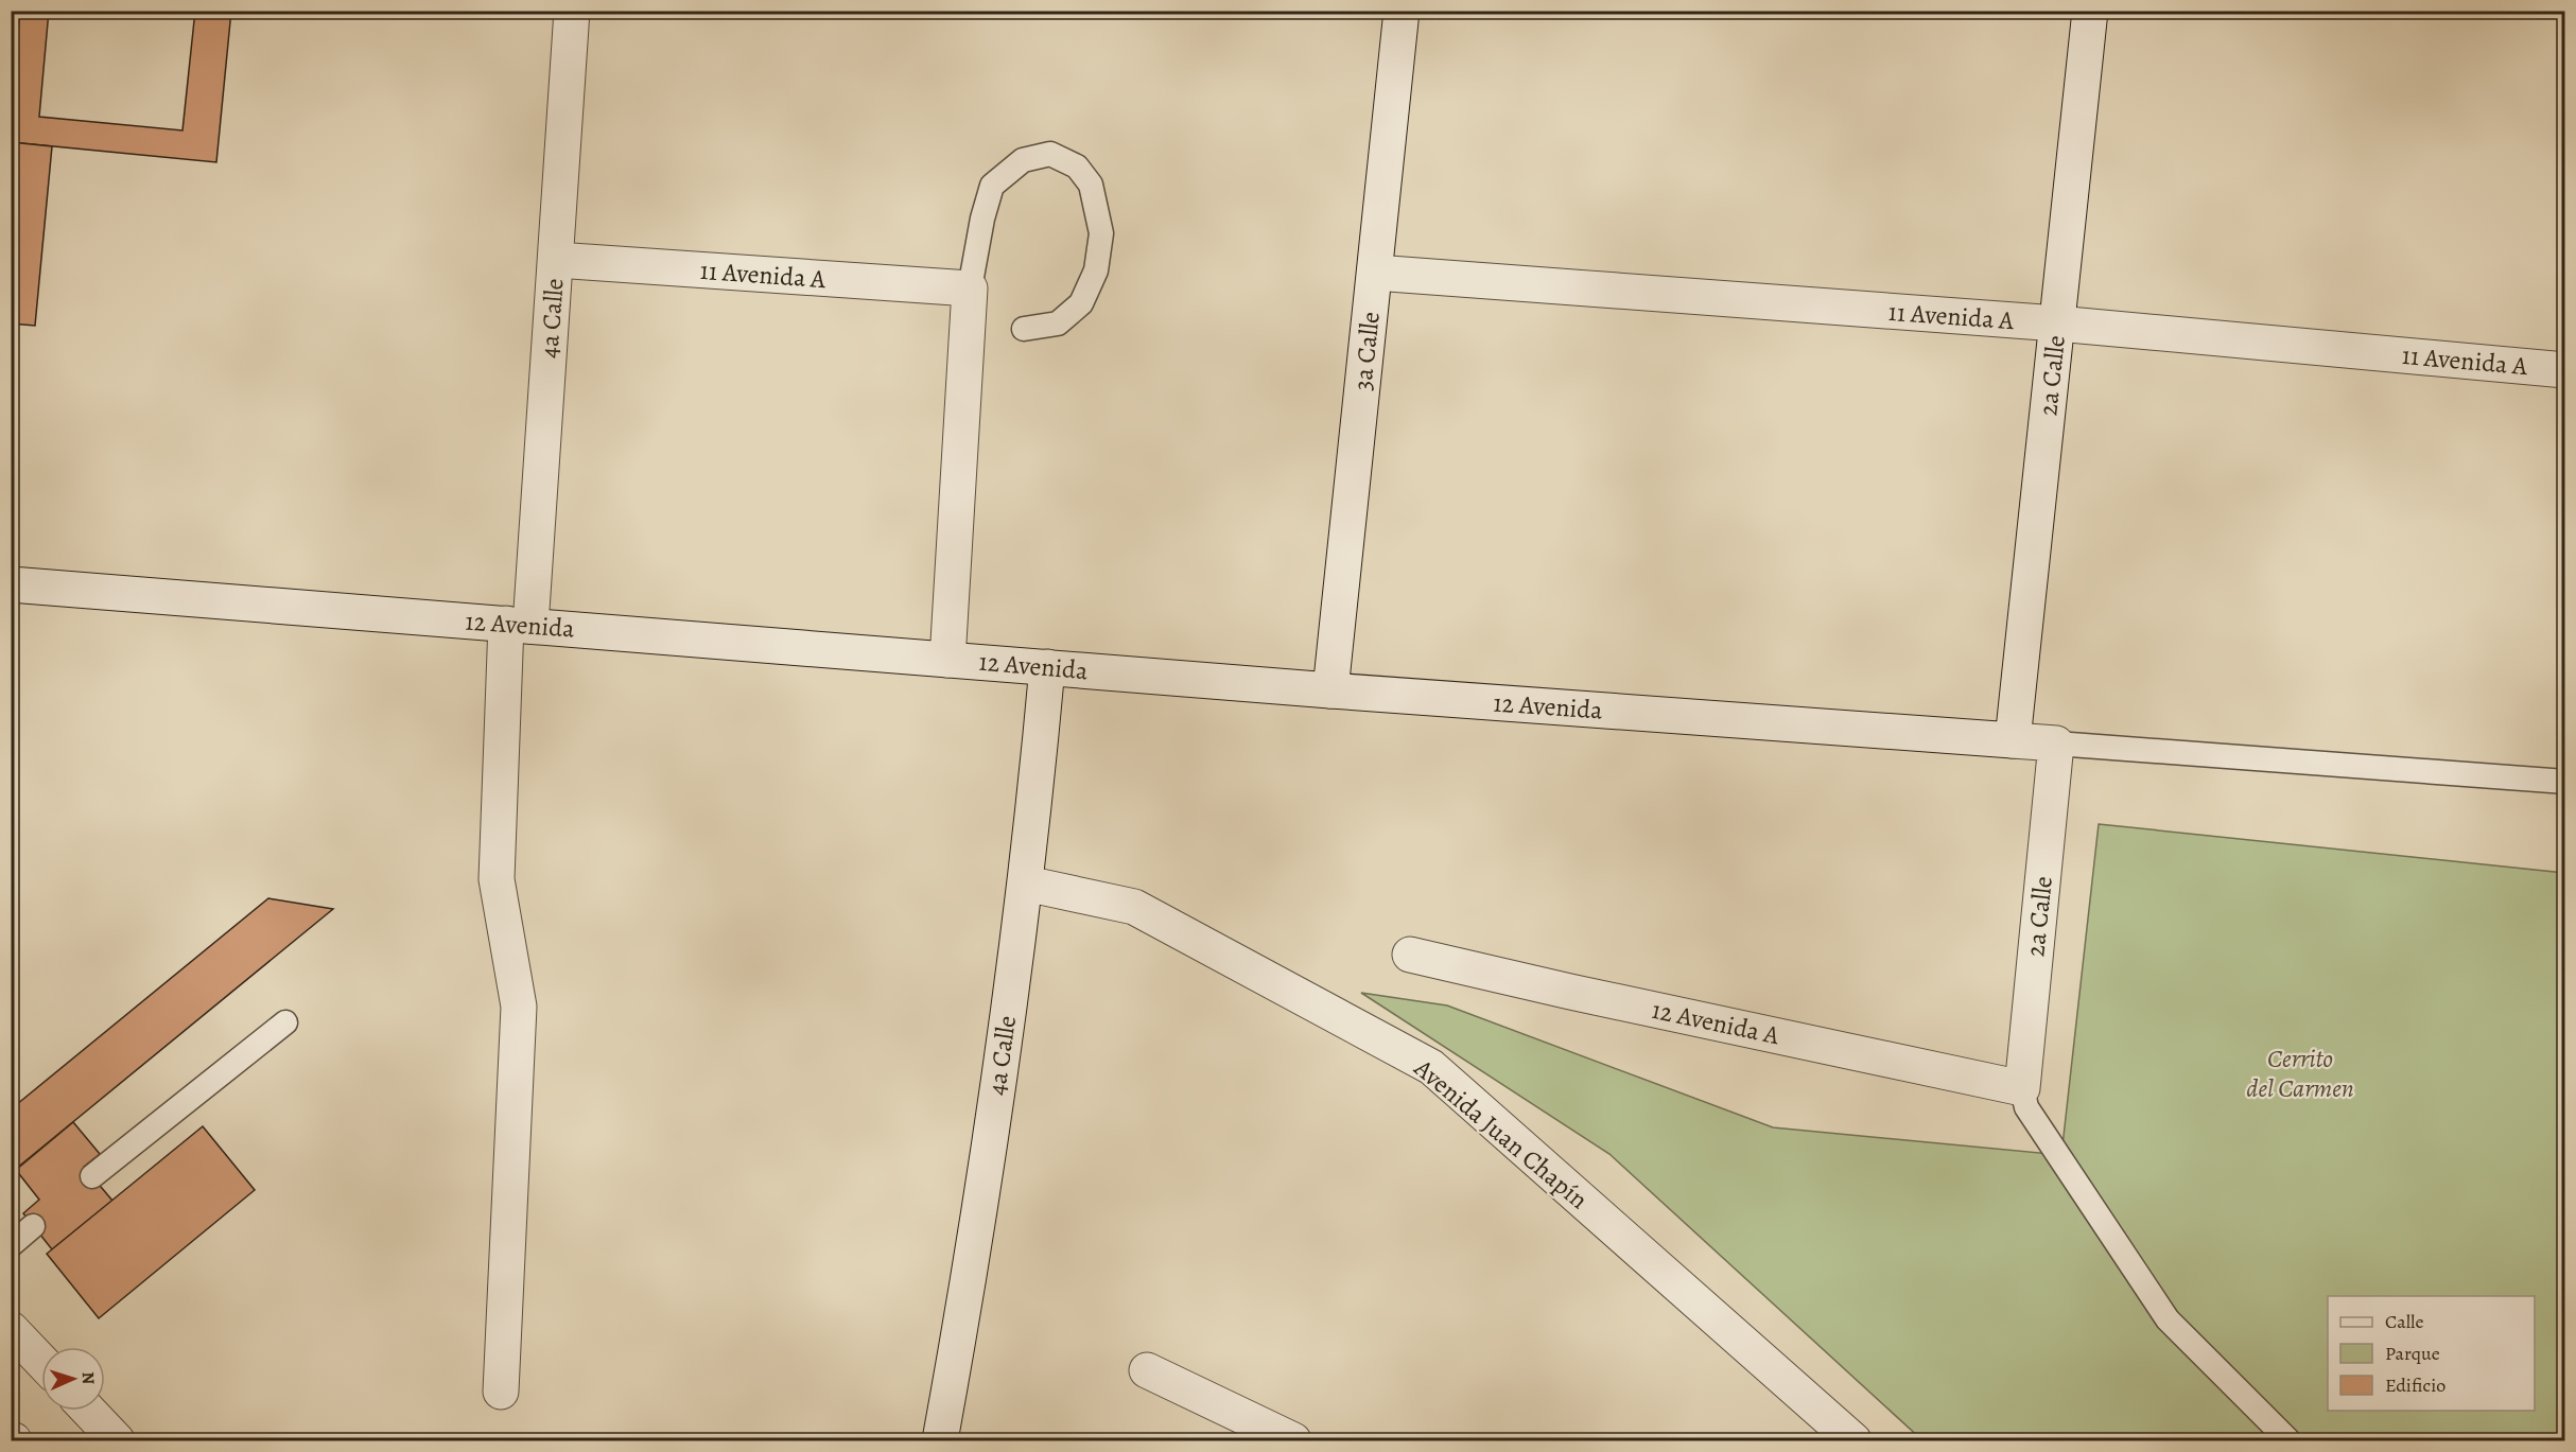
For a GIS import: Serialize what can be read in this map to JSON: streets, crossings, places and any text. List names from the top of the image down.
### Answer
{
  "streets": {
    "street": [
      "11 Avenida A",
      "4a Calle",
      "3a Calle",
      "2a Calle",
      "12 Avenida",
      "12 Avenida A",
      "Avenida Juan Chapín"
    ]
  },
  "crossings": [
    ["11 Avenida A", "4a Calle"],
    ["11 Avenida A", "3a Calle"],
    ["11 Avenida A", "2a Calle"],
    ["4a Calle", "12 Avenida"],
    ["4a Calle", "Avenida Juan Chapín"],
    ["3a Calle", "12 Avenida"],
    ["2a Calle", "12 Avenida"],
    ["2a Calle", "12 Avenida A"]
  ],
  "parks": ["Cerrito del Carmen"],
  "legend": ["Calle", "Parque", "Edificio"],
  "north": "right"
}
